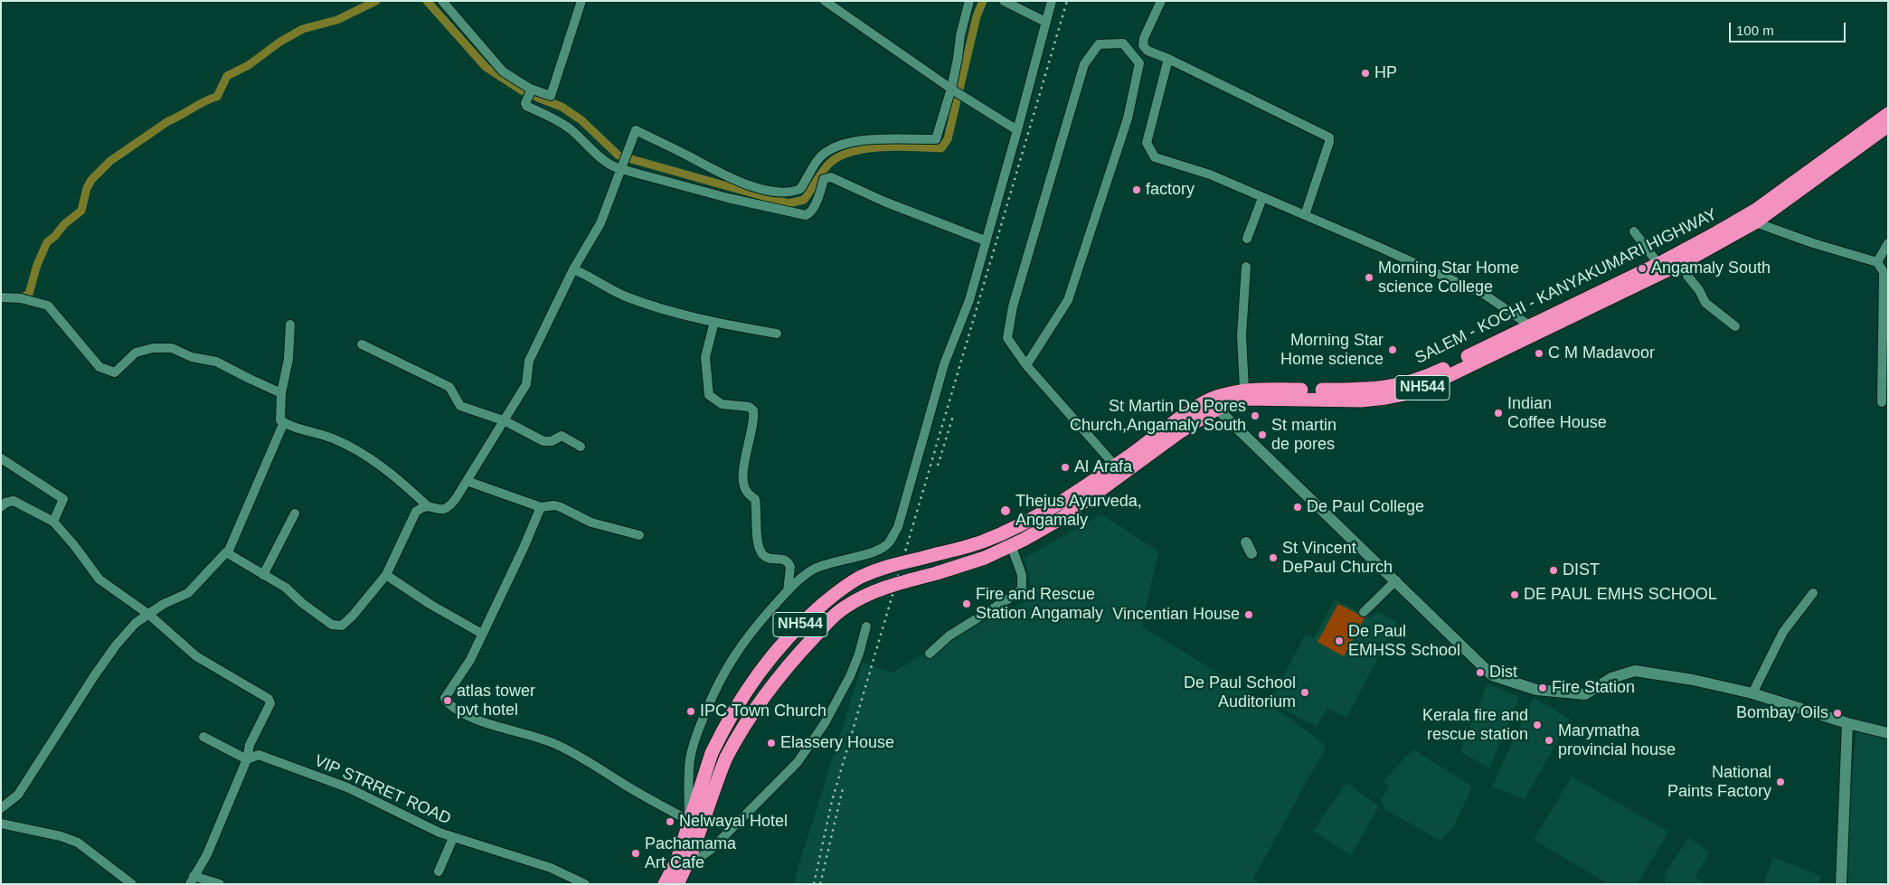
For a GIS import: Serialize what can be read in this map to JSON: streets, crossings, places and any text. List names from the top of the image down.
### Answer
{
  "streets": {
    "highway": ["SALEM - KOCHI - KANYAKUMARI HIGHWAY", "NH544"],
    "street": ["VIP STRRET ROAD"]
  },
  "places": [
    "HP",
    "factory",
    "Angamaly South",
    "Morning Star Home science College",
    "Morning Star Home science",
    "C M Madavoor",
    "Indian Coffee House",
    "St Martin De Pores Church,Angamaly South",
    "St martin de pores",
    "Al Arafa",
    "De Paul College",
    "Thejus Ayurveda, Angamaly",
    "St Vincent DePaul Church",
    "DIST",
    "DE PAUL EMHS SCHOOL",
    "Fire and Rescue Station Angamaly",
    "Vincentian House",
    "De Paul EMHSS School",
    "Dist",
    "Fire Station",
    "De Paul School Auditorium",
    "atlas tower pvt hotel",
    "IPC Town Church",
    "Bombay Oils",
    "Kerala fire and rescue station",
    "Marymatha provincial house",
    "Elassery House",
    "National Paints Factory",
    "Nelwayal Hotel",
    "Pachamama Art Cafe"
  ],
  "scale_bar": "100 m"
}
